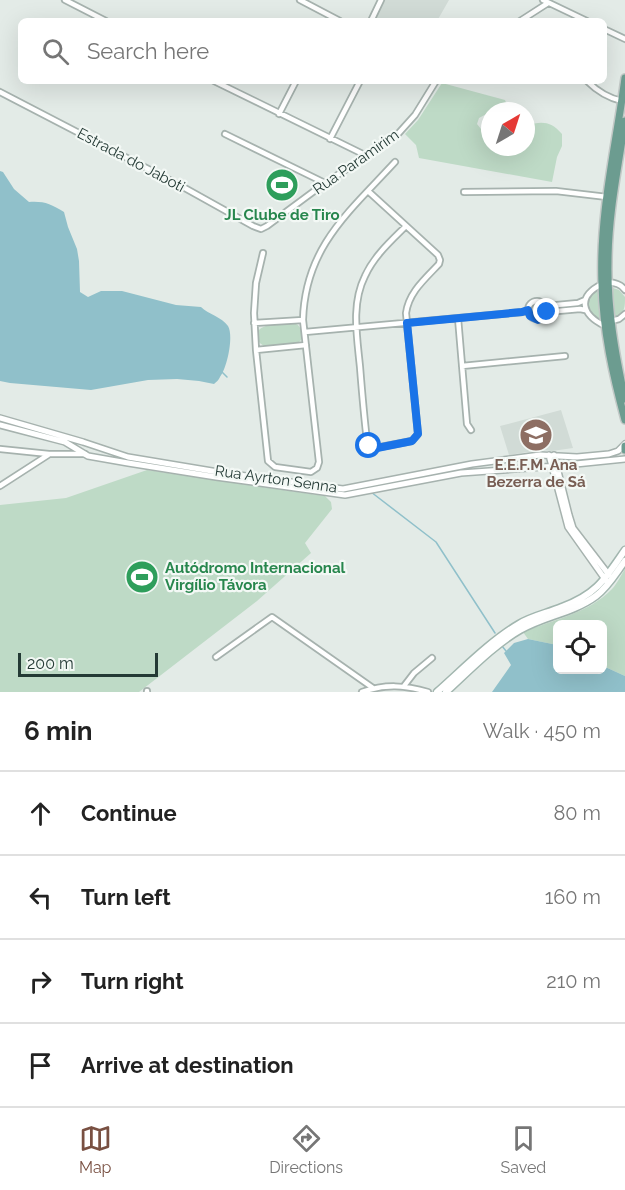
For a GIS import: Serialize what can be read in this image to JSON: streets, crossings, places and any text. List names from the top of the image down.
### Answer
{
  "streets": {
    "street": ["Estrada do Jaboti", "Rua Paramirim", "Rua Ayrton Senna"]
  },
  "crossings": [
    ["Estrada do Jaboti", "Rua Paramirim"]
  ],
  "places": {
    "sports": ["JL Clube de Tiro", "Autódromo Internacional Virgílio Távora"],
    "school or university": ["E.E.F.M. Ana Bezerra de Sá"]
  },
  "scale_bar": "200 m",
  "north": "top right",
  "page": {
    "search": "Search here",
    "scale": "200 m",
    "heading": ["6 min", "Walk · 450 m"],
    "list": [
      ["Continue", "80 m"],
      ["Turn left", "160 m"],
      ["Turn right", "210 m"],
      "Arrive at destination"
    ],
    "nav": ["Map", "Directions", "Saved"]
  }
}
